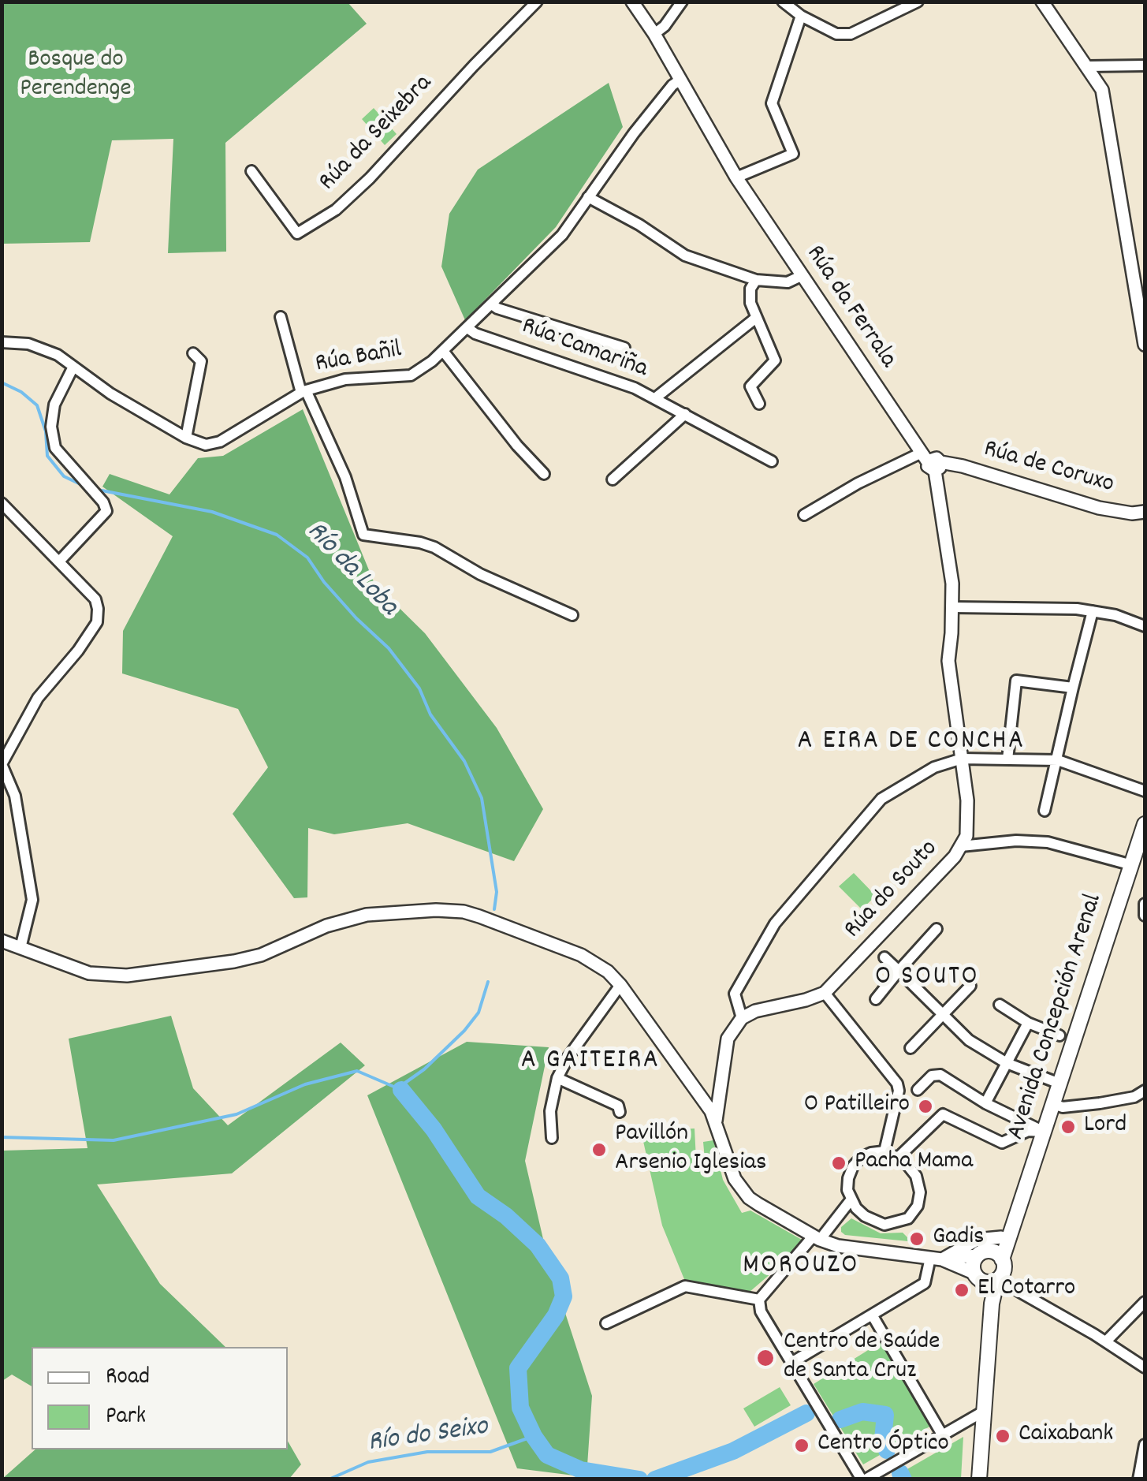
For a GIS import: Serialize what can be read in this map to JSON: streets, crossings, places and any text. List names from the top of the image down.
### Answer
{
  "streets": {
    "main road": ["Avenida Concepción Arenal"],
    "street": [
      "Rúa da Seixebra",
      "Rúa da Ferrala",
      "Rúa Camariña",
      "Rúa Bañil",
      "Rúa de Coruxo",
      "Rúa do Souto"
    ]
  },
  "crossings": [
    ["Rúa da Ferrala", "Rúa Bañil"],
    ["Rúa da Ferrala", "Rúa de Coruxo"],
    ["Rúa da Ferrala", "Rúa do Souto"],
    ["Rúa Camariña", "Rúa Bañil"],
    ["Rúa de Coruxo", "Rúa do Souto"]
  ],
  "districts": [
    "A EIRA DE CONCHA",
    "O SOUTO",
    "A GAITEIRA",
    "MOROUZO"
  ],
  "water": ["Río da Loba", "Río do Seixo"],
  "parks": ["Bosque do Perendenge"],
  "places": [
    "O Patilleiro",
    "Lord",
    "Pavillón Arsenio Iglesias",
    "Pacha Mama",
    "Gadis",
    "El Cotarro",
    "Centro de Saúde de Santa Cruz",
    "Caixabank",
    "Centro Óptico"
  ],
  "legend": ["Road", "Park"]
}
